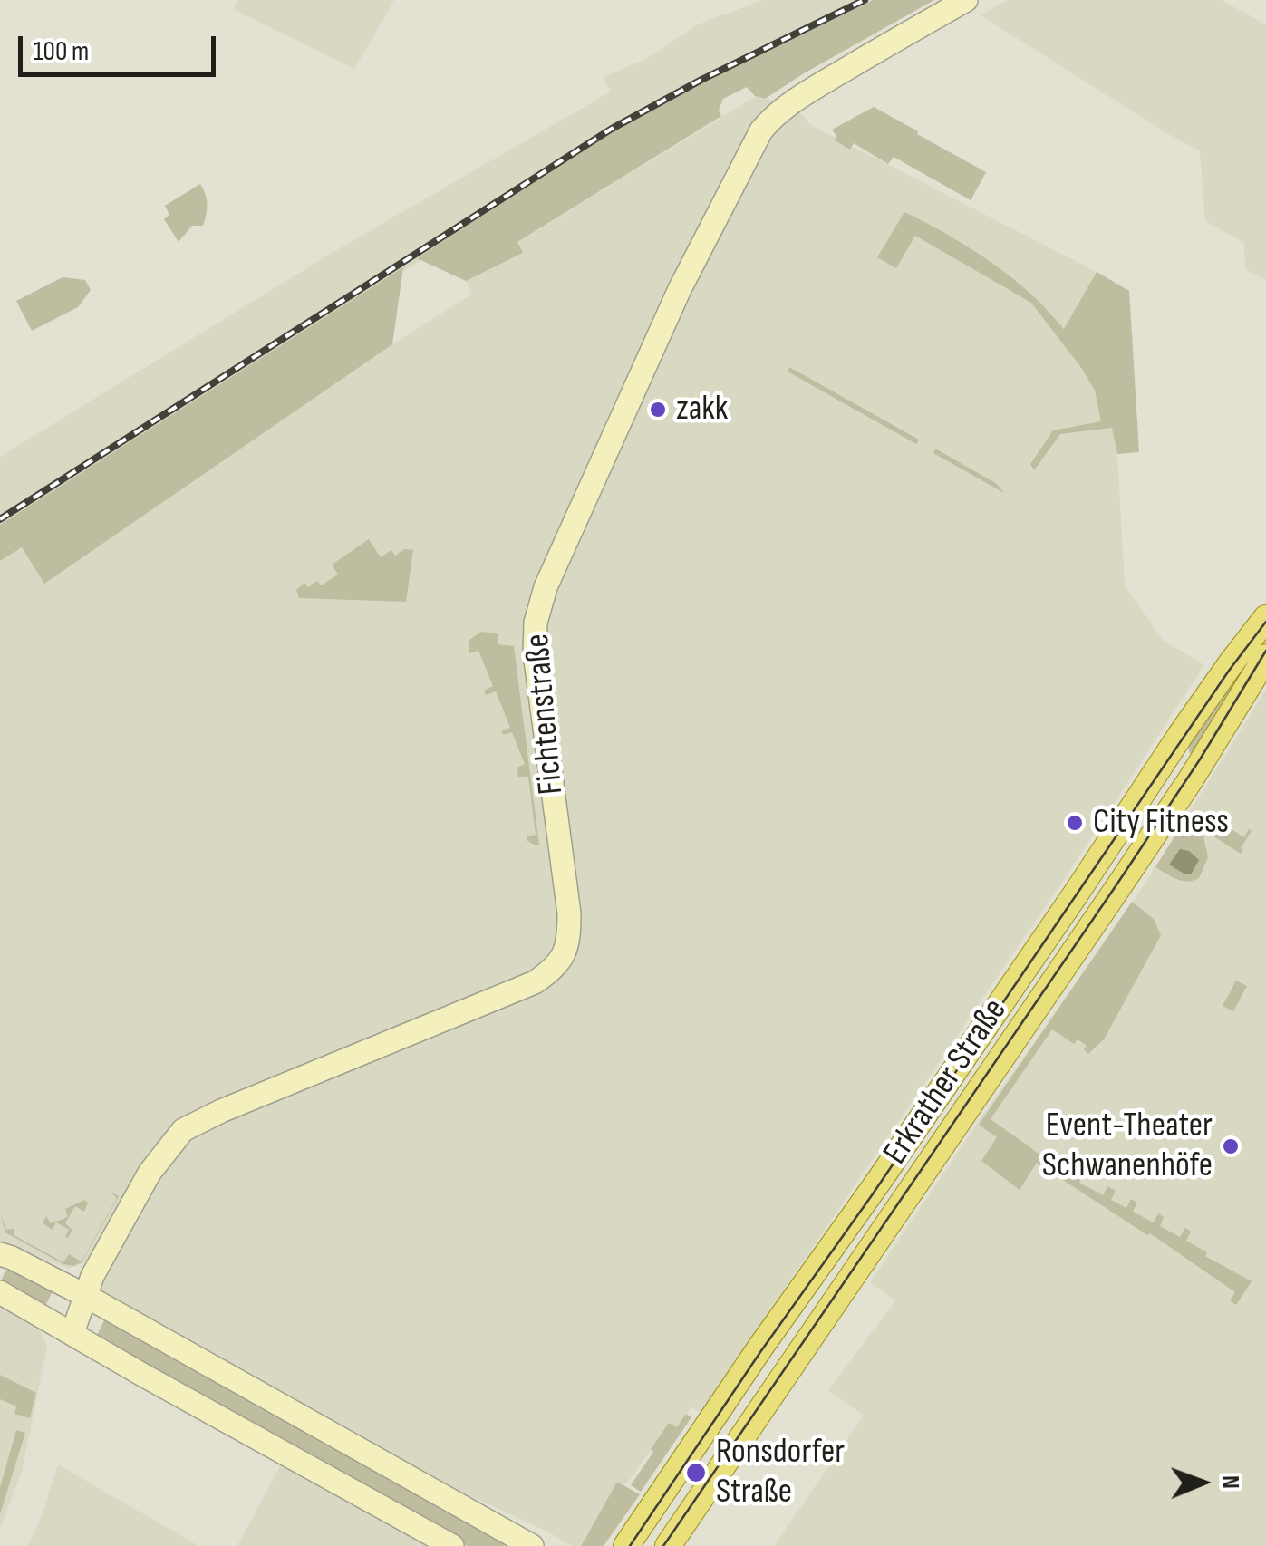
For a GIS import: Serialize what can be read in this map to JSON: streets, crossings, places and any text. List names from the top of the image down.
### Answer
{
  "streets": {
    "main road": ["Erkrather Straße"],
    "street": ["Fichtenstraße"]
  },
  "places": [
    "zakk",
    "City Fitness",
    "Event-Theater Schwanenhöfe",
    "Ronsdorfer Straße"
  ],
  "scale_bar": "100 m",
  "north": "right"
}
